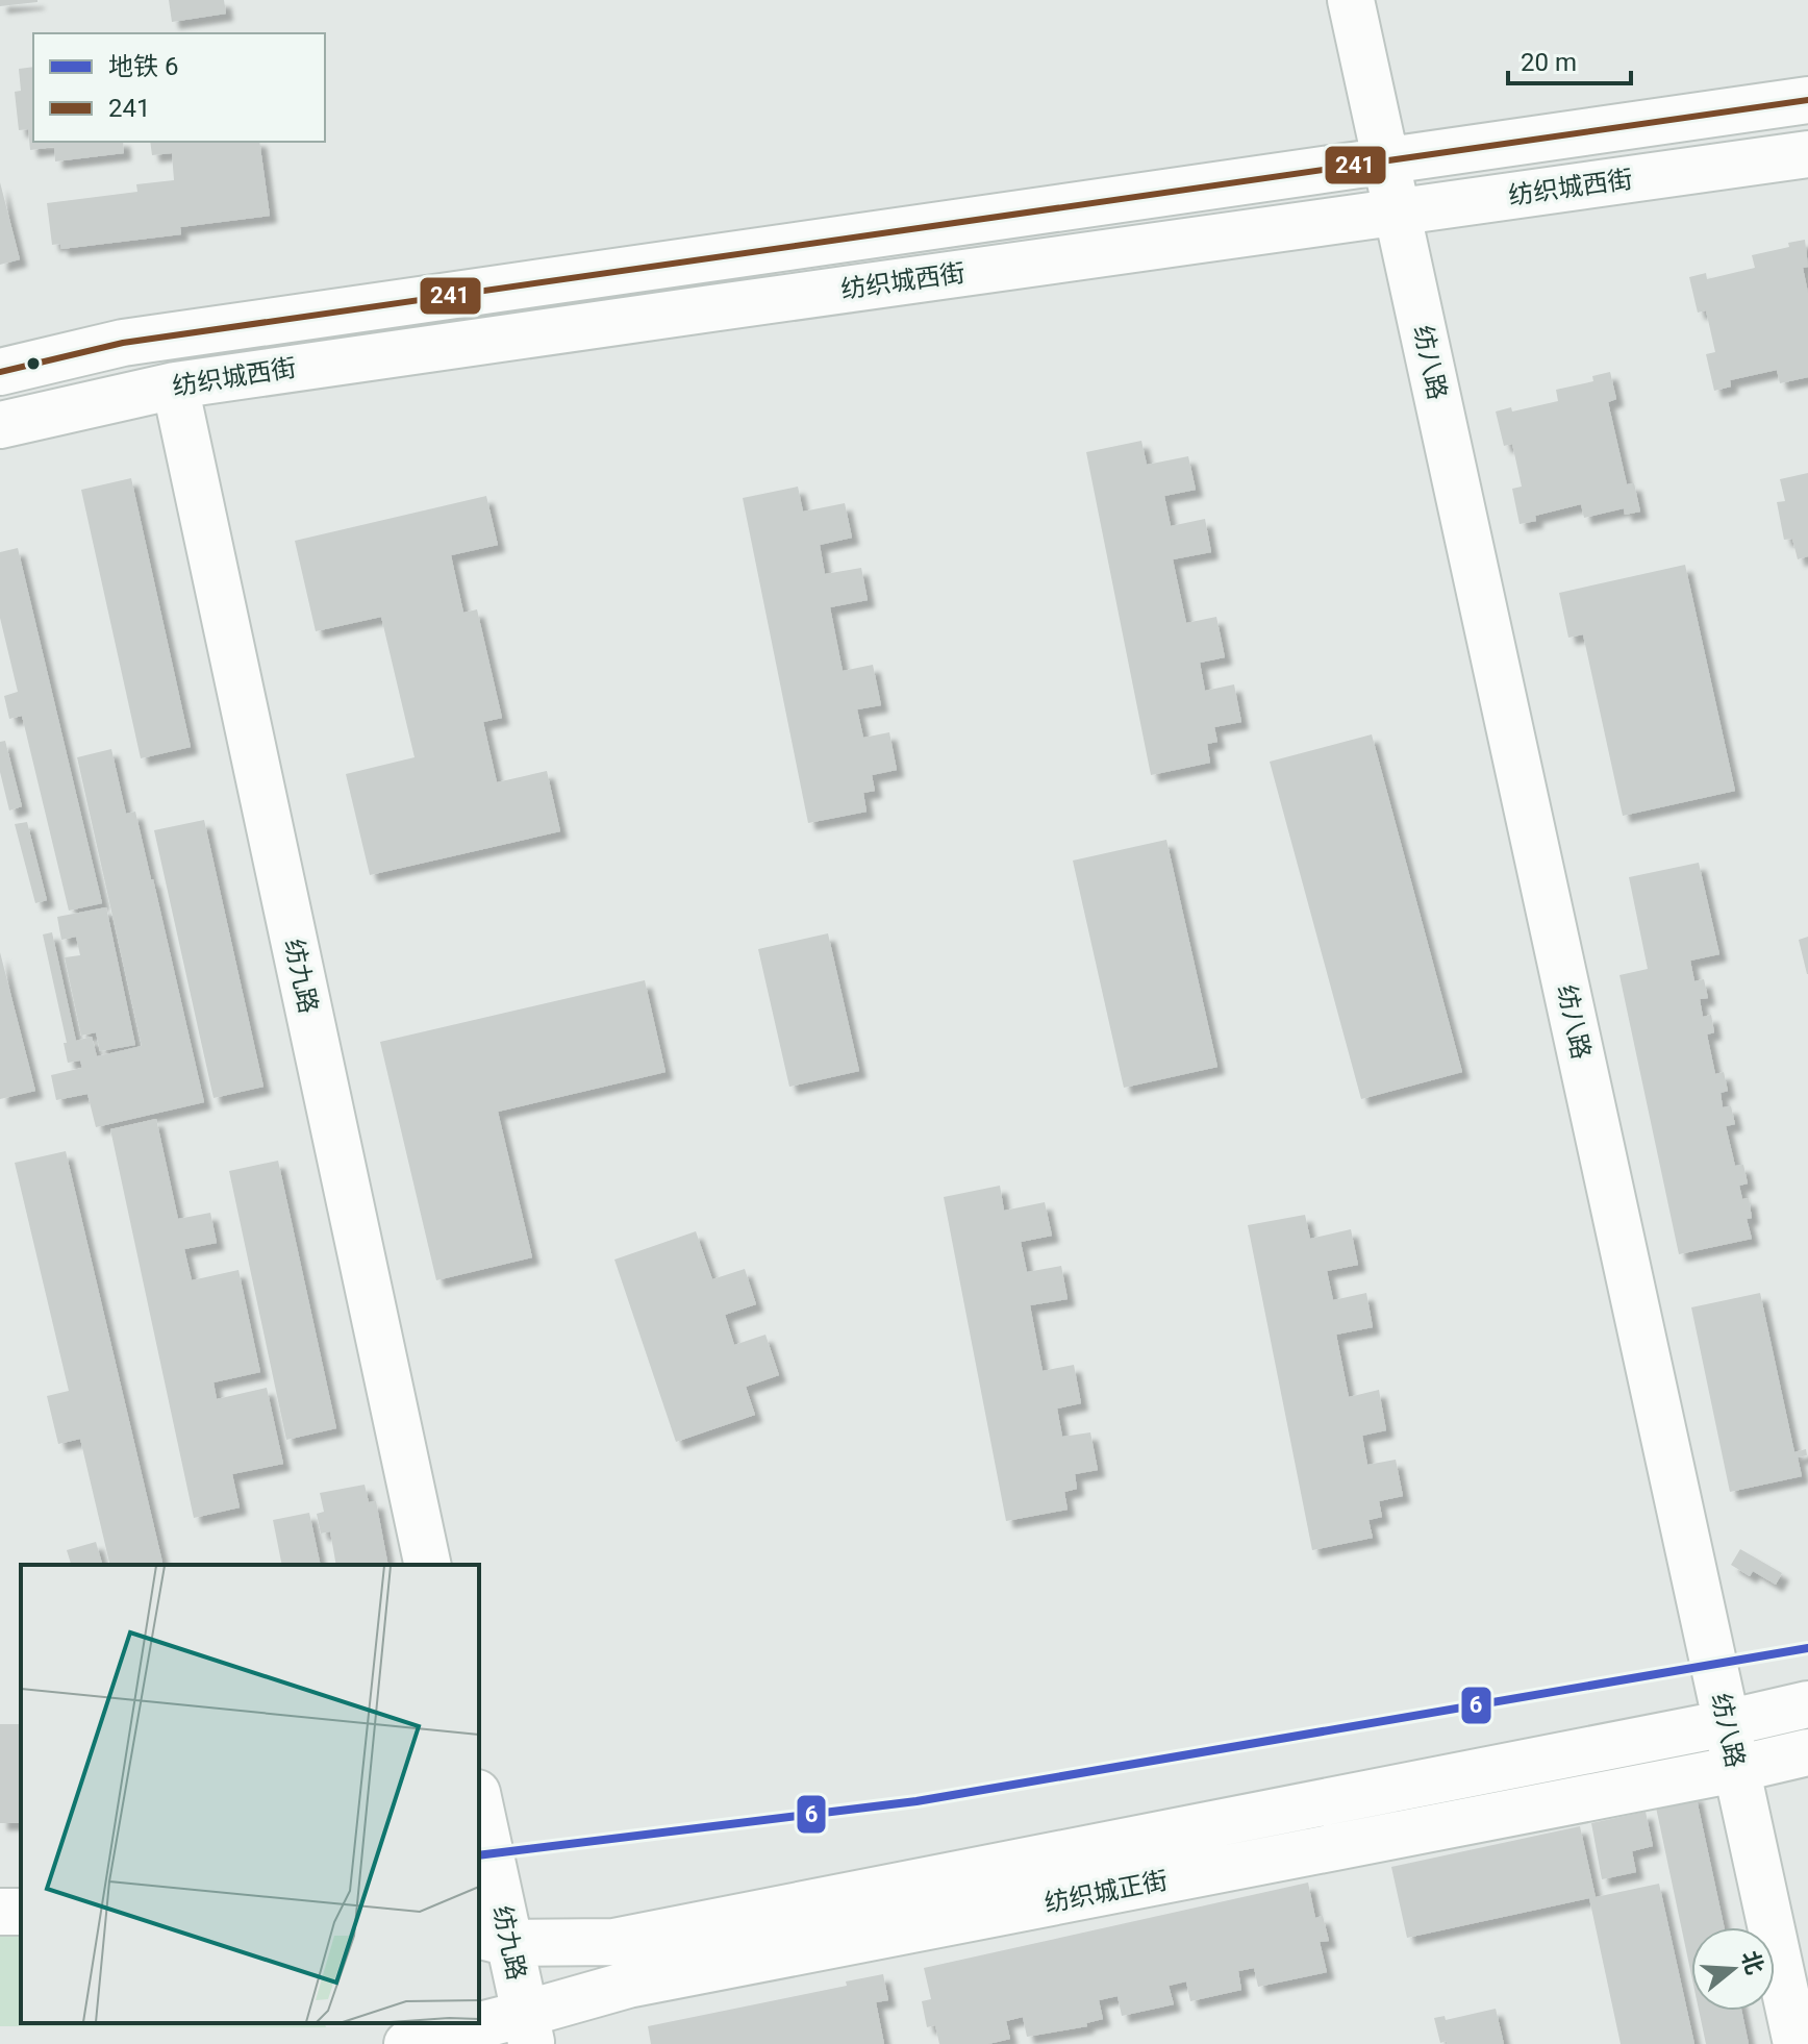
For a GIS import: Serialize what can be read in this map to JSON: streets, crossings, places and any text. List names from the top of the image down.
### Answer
{
  "streets": {
    "street": [
      "纺织城西街",
      "纺八路",
      "纺九路",
      "纺织城正街"
    ]
  },
  "crossings": [
    ["纺织城西街", "纺八路"],
    ["纺织城西街", "纺九路"],
    ["纺八路", "纺织城正街"],
    ["纺九路", "纺织城正街"]
  ],
  "lines": ["transit line 241", "metro line 6"],
  "legend": ["地铁 6", "241"],
  "scale_bar": "20 m",
  "north": "right"
}
